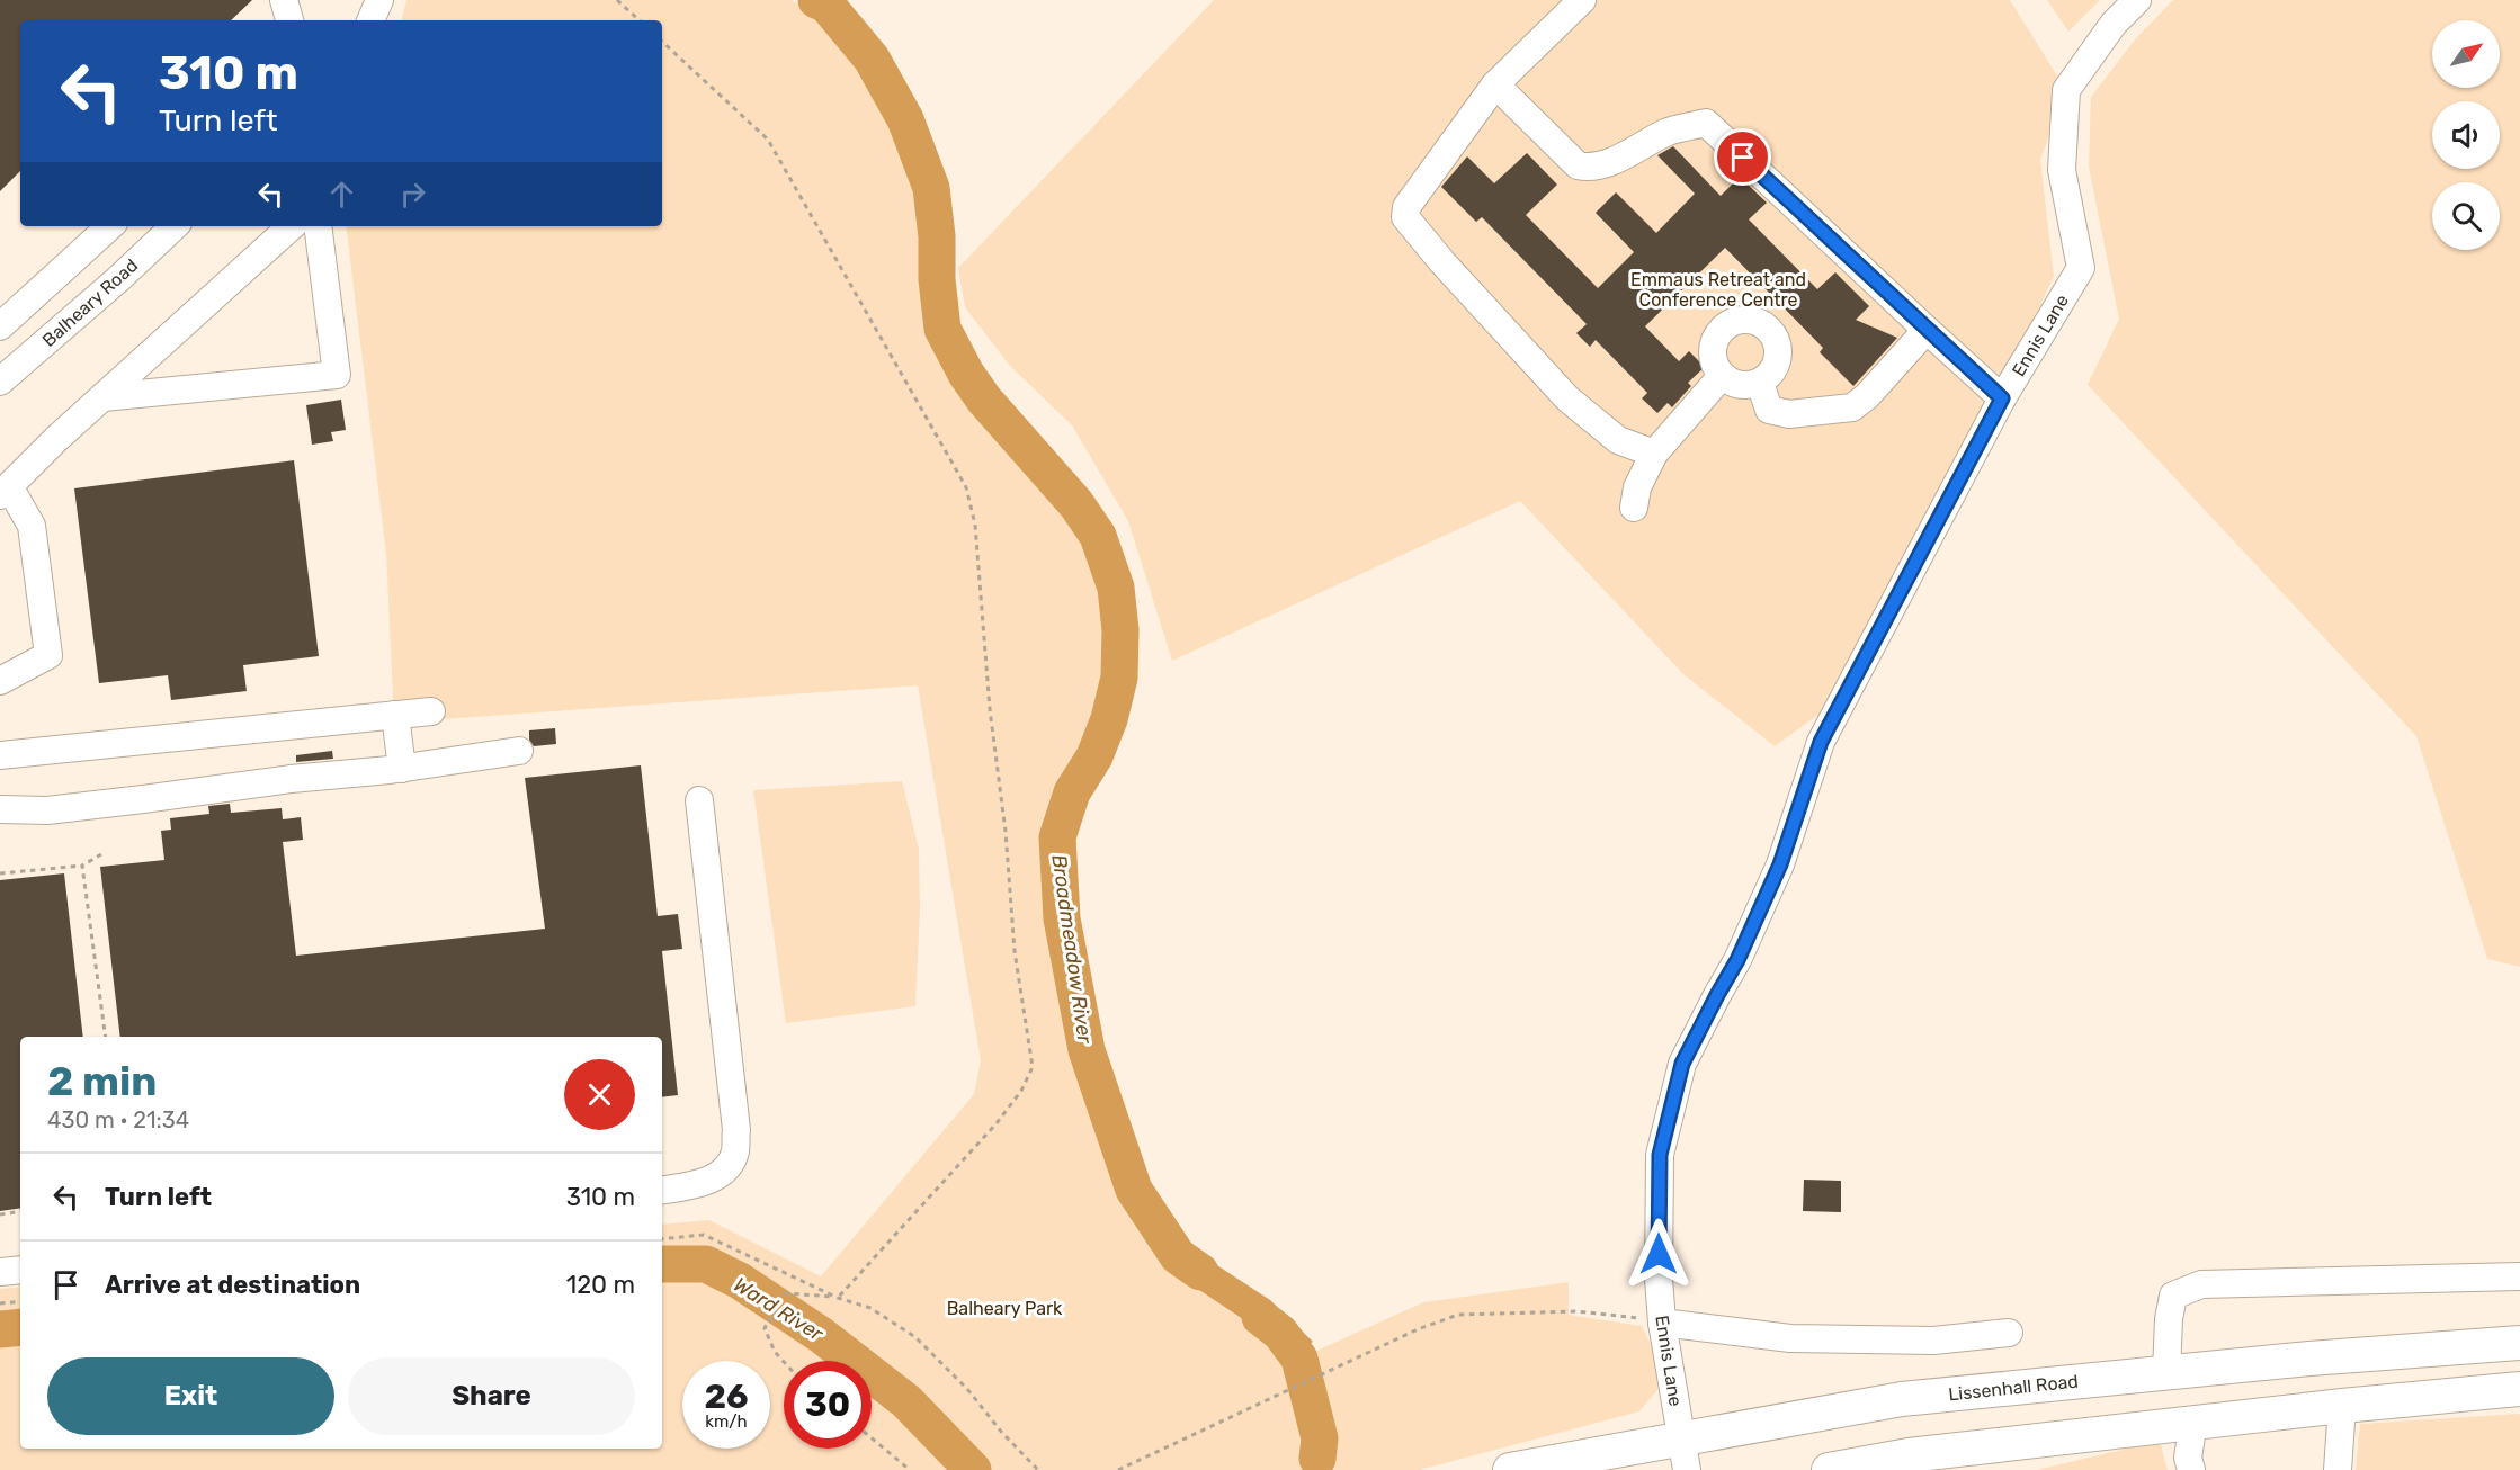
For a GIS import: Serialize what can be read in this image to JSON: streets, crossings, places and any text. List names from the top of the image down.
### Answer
{
  "streets": {
    "main road": ["Lissenhall Road"],
    "street": ["Balheary Road", "Ennis Lane"]
  },
  "crossings": [
    ["Ennis Lane", "Lissenhall Road"]
  ],
  "water": ["Broadmeadow River", "Ward River"],
  "parks": ["Emmaus Retreat and Conference Centre", "Balheary Park"],
  "north": "top right",
  "page": {
    "turn": ["310 m", "Turn left"],
    "heading": ["2 min", "430 m · 21:34"],
    "list": [
      {
        "name": "Turn left",
        "value": "310 m"
      },
      {
        "name": "Arrive at destination",
        "value": "120 m"
      }
    ],
    "buttons": ["Exit", "Share"],
    "speed": "26 km/h",
    "limit": "30"
  }
}
